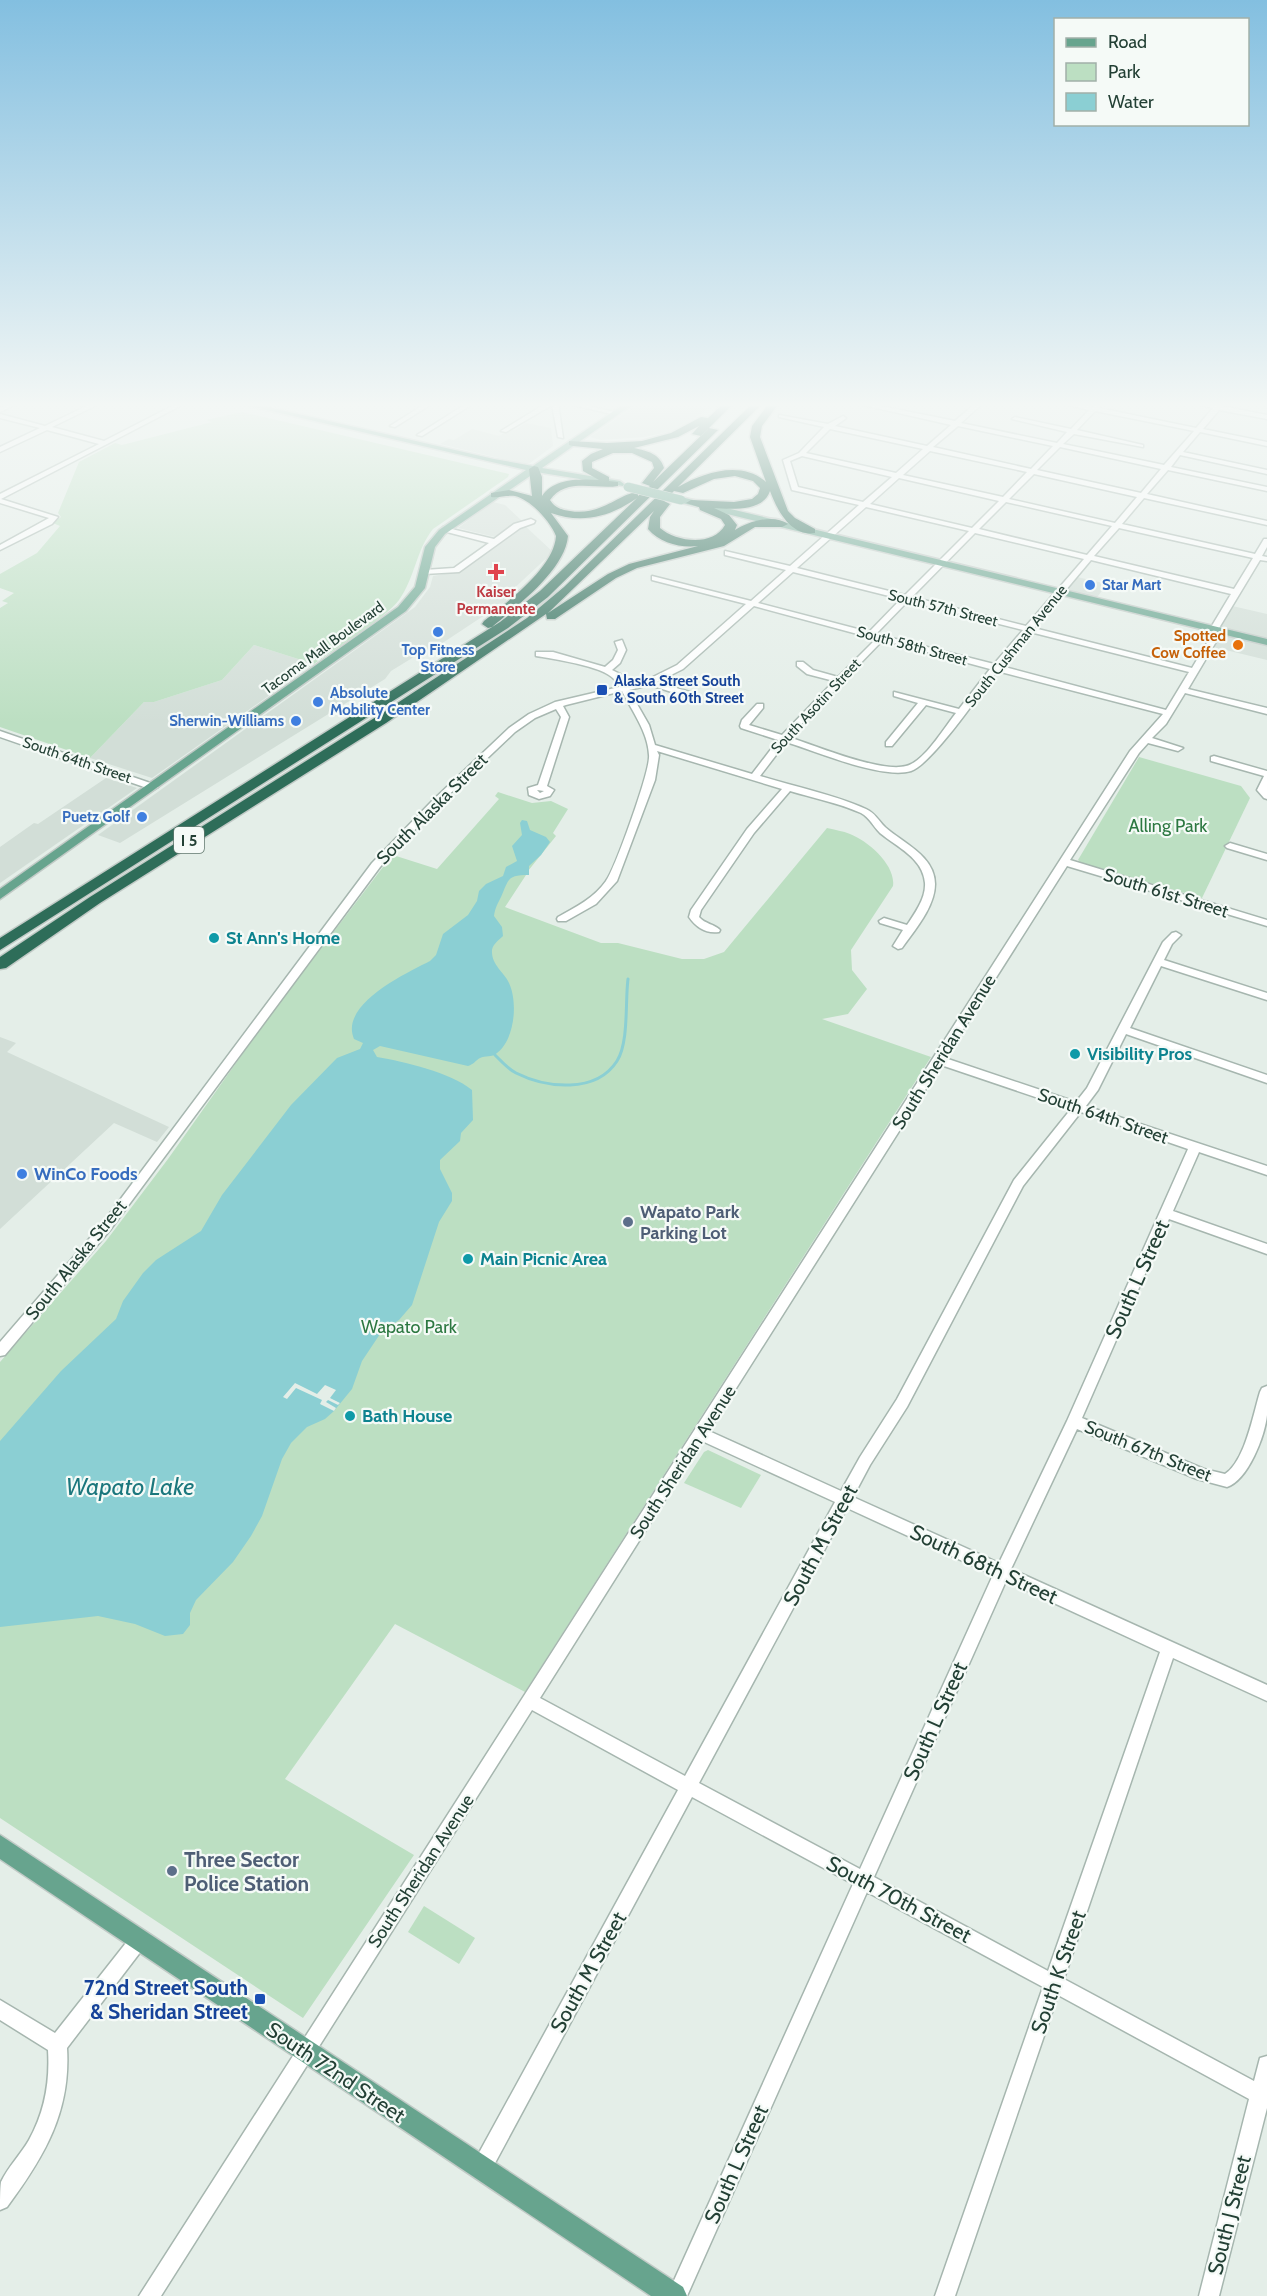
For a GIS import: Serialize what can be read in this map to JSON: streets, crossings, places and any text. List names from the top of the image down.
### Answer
{
  "streets": {
    "highway": ["I 5"],
    "main road": ["Tacoma Mall Boulevard", "South 72nd Street"],
    "street": [
      "South 57th Street",
      "South 58th Street",
      "South Cushman Avenue",
      "South Asotin Street",
      "South 64th Street",
      "South Alaska Street",
      "South 61st Street",
      "South Sheridan Avenue",
      "South L Street",
      "South 67th Street",
      "South M Street",
      "South 68th Street",
      "South 70th Street",
      "South K Street",
      "South J Street"
    ]
  },
  "crossings": [
    ["South 57th Street", "South Cushman Avenue"],
    ["South 57th Street", "South Alaska Street"],
    ["South 57th Street", "South Sheridan Avenue"],
    ["South 58th Street", "South Cushman Avenue"],
    ["South 58th Street", "South Asotin Street"],
    ["South 58th Street", "South Alaska Street"],
    ["South 58th Street", "South Sheridan Avenue"],
    ["South Cushman Avenue", "South Asotin Street"],
    ["Tacoma Mall Boulevard", "South 64th Street"],
    ["South 64th Street", "South Sheridan Avenue"],
    ["South 64th Street", "South L Street"],
    ["South 64th Street", "South M Street"],
    ["South 61st Street", "South Sheridan Avenue"],
    ["South Sheridan Avenue", "South 68th Street"],
    ["South Sheridan Avenue", "South 70th Street"],
    ["South Sheridan Avenue", "South 72nd Street"],
    ["South L Street", "South 67th Street"],
    ["South L Street", "South 68th Street"],
    ["South L Street", "South 70th Street"],
    ["South L Street", "South 72nd Street"],
    ["South M Street", "South 68th Street"],
    ["South M Street", "South 70th Street"],
    ["South M Street", "South 72nd Street"],
    ["South 68th Street", "South K Street"],
    ["South 70th Street", "South K Street"],
    ["South 70th Street", "South J Street"]
  ],
  "water": ["Wapato Lake"],
  "parks": ["Alling Park", "Wapato Park"],
  "places": {
    "health": ["Kaiser Permanente"],
    "other": [
      "Star Mart",
      "Top Fitness Store",
      "Spotted Cow Coffee",
      "Absolute Mobility Center",
      "Sherwin-Williams",
      "Puetz Golf",
      "St Ann's Home",
      "Visibility Pros",
      "WinCo Foods",
      "Wapato Park Parking Lot",
      "Main Picnic Area",
      "Bath House",
      "Three Sector Police Station"
    ],
    "transit": ["Alaska Street South & South 60th Street", "72nd Street South & Sheridan Street"]
  },
  "legend": ["Road", "Park", "Water"]
}
